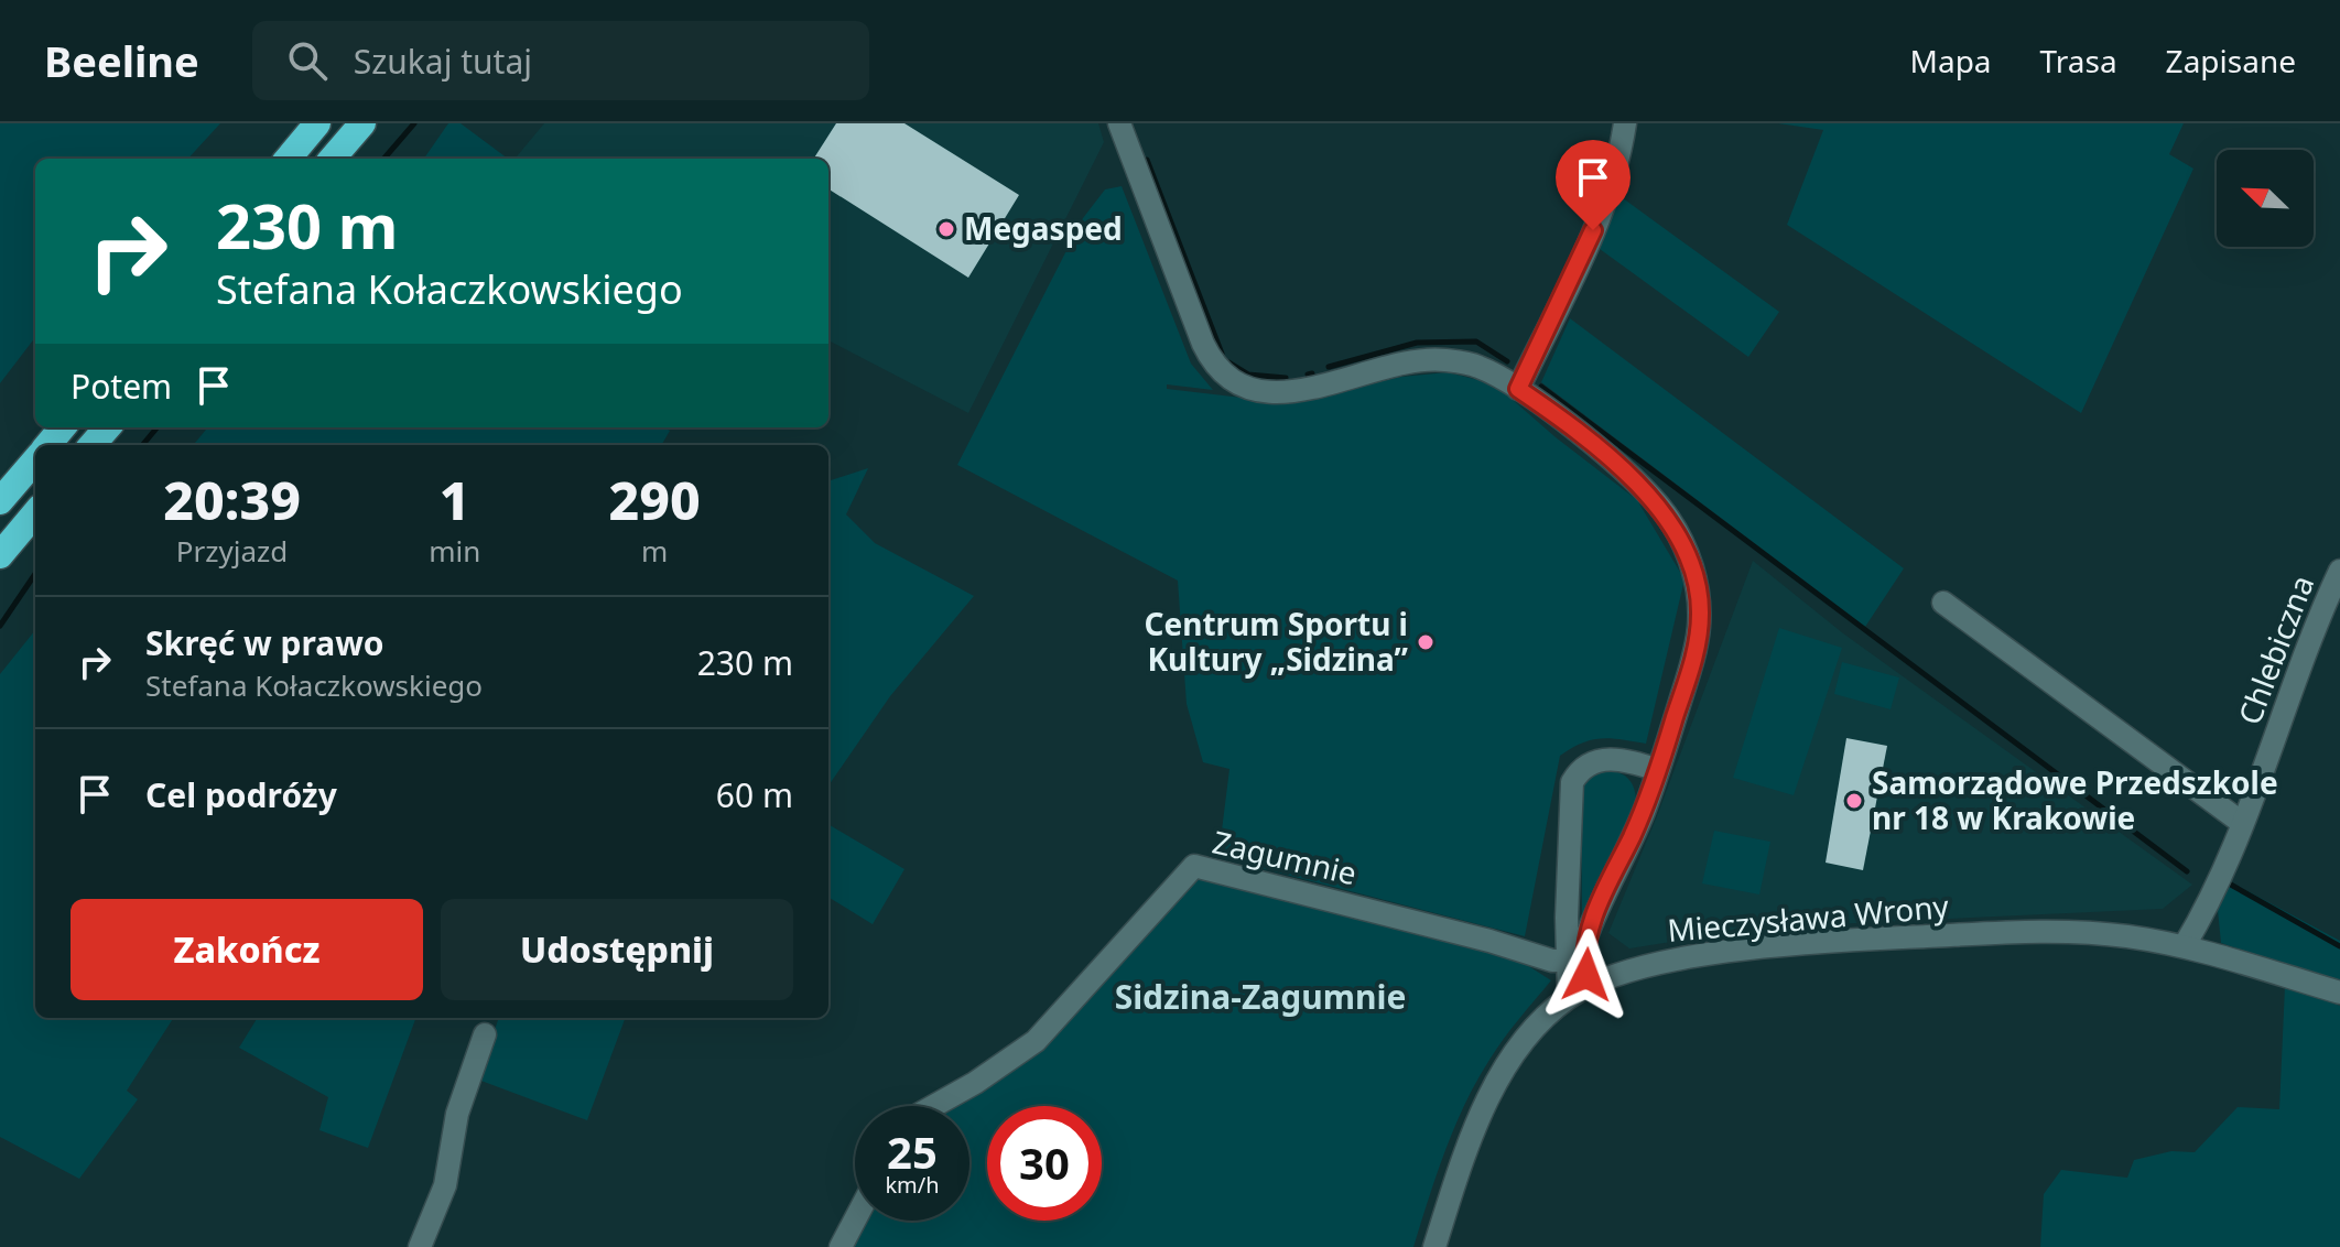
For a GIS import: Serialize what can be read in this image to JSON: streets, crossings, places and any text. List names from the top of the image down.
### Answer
{
  "streets": {
    "street": ["Chlebiczna", "Zagumnie", "Mieczysława Wrony"]
  },
  "crossings": [
    ["Chlebiczna", "Mieczysława Wrony"]
  ],
  "districts": ["Sidzina-Zagumnie"],
  "places": ["Megasped", "Centrum Sportu i Kultury „Sidzina”", "Samorządowe Przedszkole nr 18 w Krakowie"],
  "north": "top left",
  "page": {
    "header": "Beeline",
    "search": "Szukaj tutaj",
    "nav": ["Mapa", "Trasa", "Zapisane"],
    "turn": ["230 m", "Stefana Kołaczkowskiego"],
    "then": "Potem",
    "eta": [
      "20:39",
      "Przyjazd",
      "1",
      "min",
      "290",
      "m"
    ],
    "list": [
      {
        "name": "Skręć w prawo",
        "note": "Stefana Kołaczkowskiego",
        "value": "230 m"
      },
      {
        "name": "Cel podróży",
        "value": "60 m"
      }
    ],
    "buttons": ["Zakończ", "Udostępnij"],
    "speed": "25 km/h",
    "limit": "30"
  }
}
